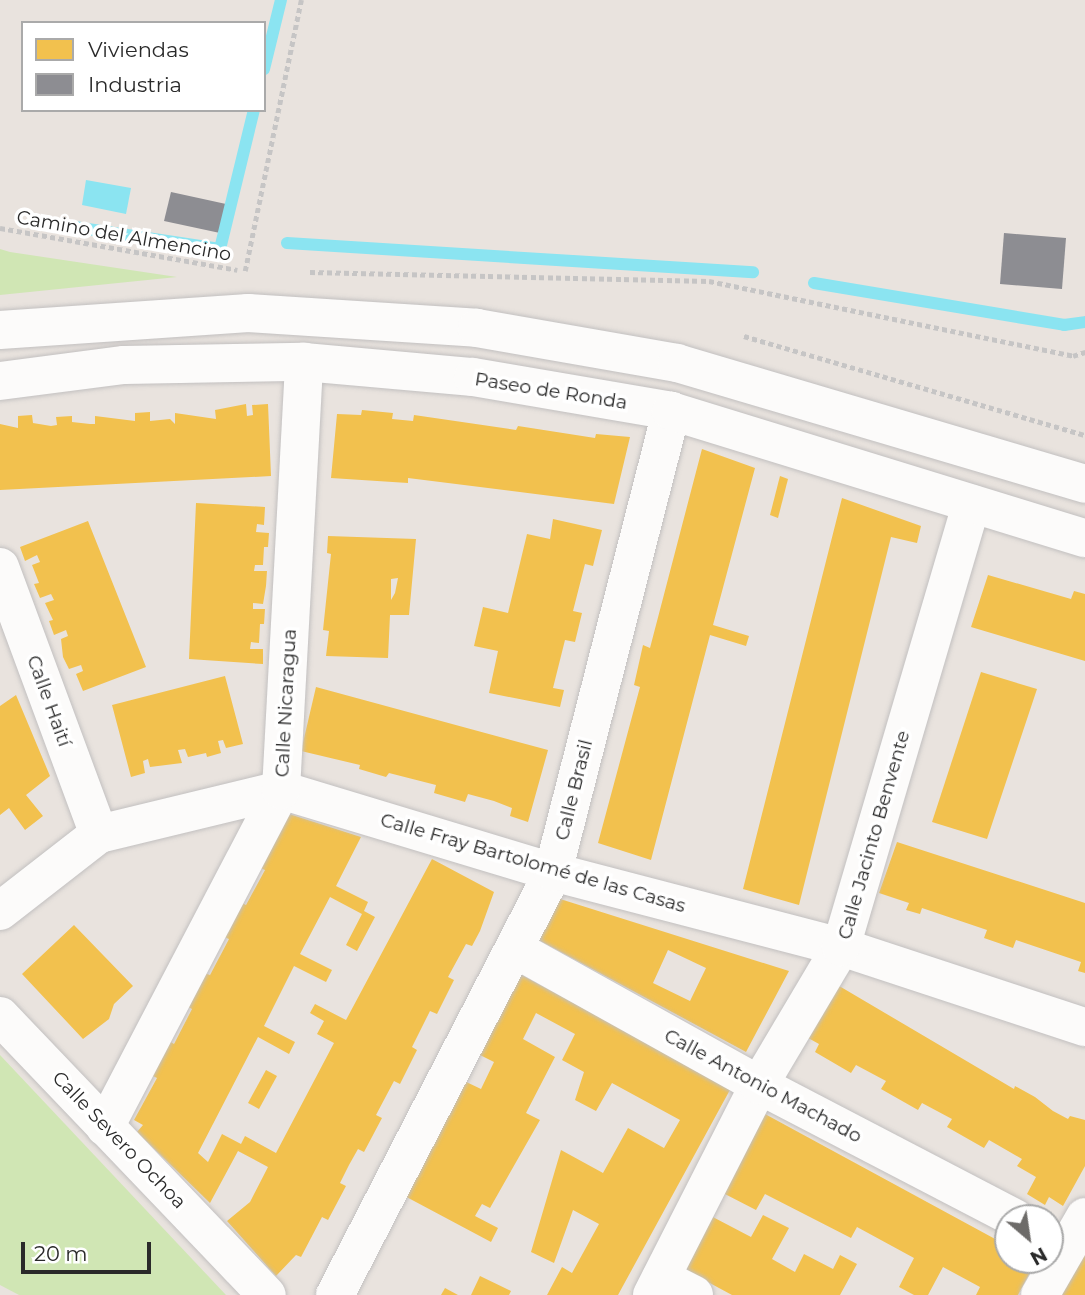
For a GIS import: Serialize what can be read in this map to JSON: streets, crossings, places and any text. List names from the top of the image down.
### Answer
{
  "streets": {
    "street": [
      "Paseo de Ronda",
      "Calle Haití",
      "Calle Nicaragua",
      "Calle Brasil",
      "Calle Jacinto Benvente",
      "Calle Fray Bartolomé de las Casas",
      "Calle Antonio Machado",
      "Calle Severo Ochoa"
    ],
    "path": ["Camino del Almencino"]
  },
  "crossings": [
    ["Paseo de Ronda", "Calle Nicaragua"],
    ["Paseo de Ronda", "Calle Brasil"],
    ["Paseo de Ronda", "Calle Jacinto Benvente"],
    ["Calle Nicaragua", "Calle Fray Bartolomé de las Casas"],
    ["Calle Nicaragua", "Calle Severo Ochoa"],
    ["Calle Brasil", "Calle Fray Bartolomé de las Casas"],
    ["Calle Brasil", "Calle Antonio Machado"],
    ["Calle Jacinto Benvente", "Calle Fray Bartolomé de las Casas"],
    ["Calle Jacinto Benvente", "Calle Antonio Machado"]
  ],
  "legend": ["Viviendas", "Industria"],
  "scale_bar": "20 m",
  "north": "bottom right"
}
